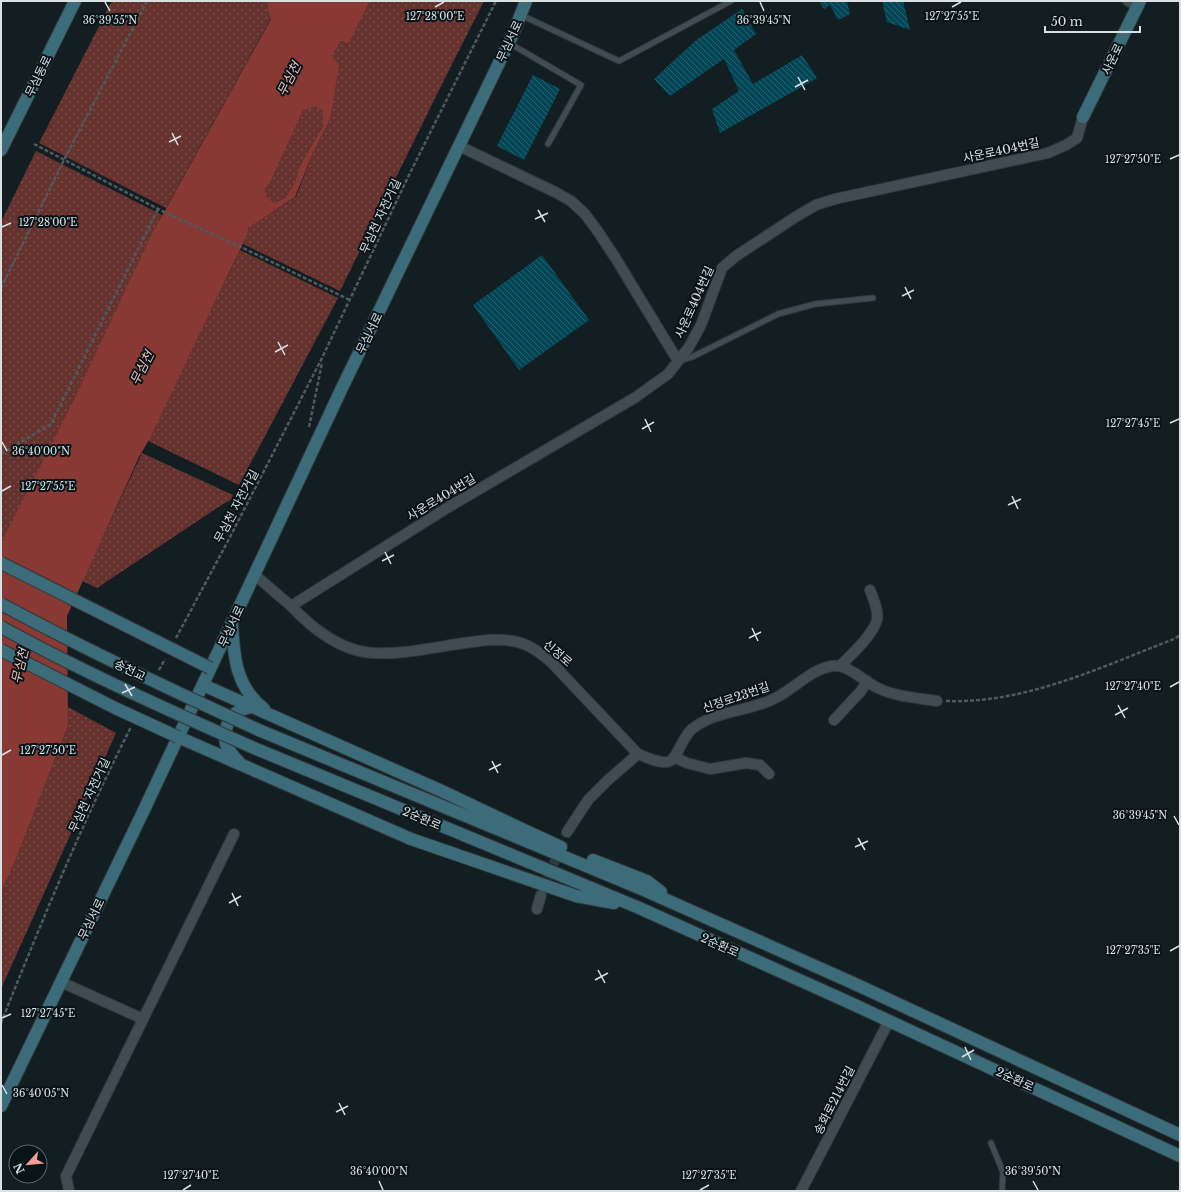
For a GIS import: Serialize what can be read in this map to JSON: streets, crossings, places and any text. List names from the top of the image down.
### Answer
{
  "streets": {
    "street": [
      "무심서로",
      "사운로",
      "무심동로",
      "사운로404번길",
      "신정로",
      "송천교",
      "신정로23번길",
      "2순환로",
      "송화로214번길"
    ],
    "path": ["무심천 자전거길"]
  },
  "crossings": [
    ["사운로", "사운로404번길"],
    ["사운로404번길", "신정로"],
    ["송천교", "2순환로"],
    ["2순환로", "송화로214번길"]
  ],
  "water": ["무심천"],
  "scale_bar": "50 m",
  "north": "bottom left",
  "coordinates": [
    "127°28'00\"E",
    "127°27'55\"E",
    "36°39'55\"N",
    "36°39'45\"N",
    "127°27'50\"E",
    "127°27'45\"E",
    "36°40'00\"N",
    "127°27'40\"E",
    "127°27'35\"E",
    "36°40'05\"N",
    "36°39'50\"N"
  ]
}
